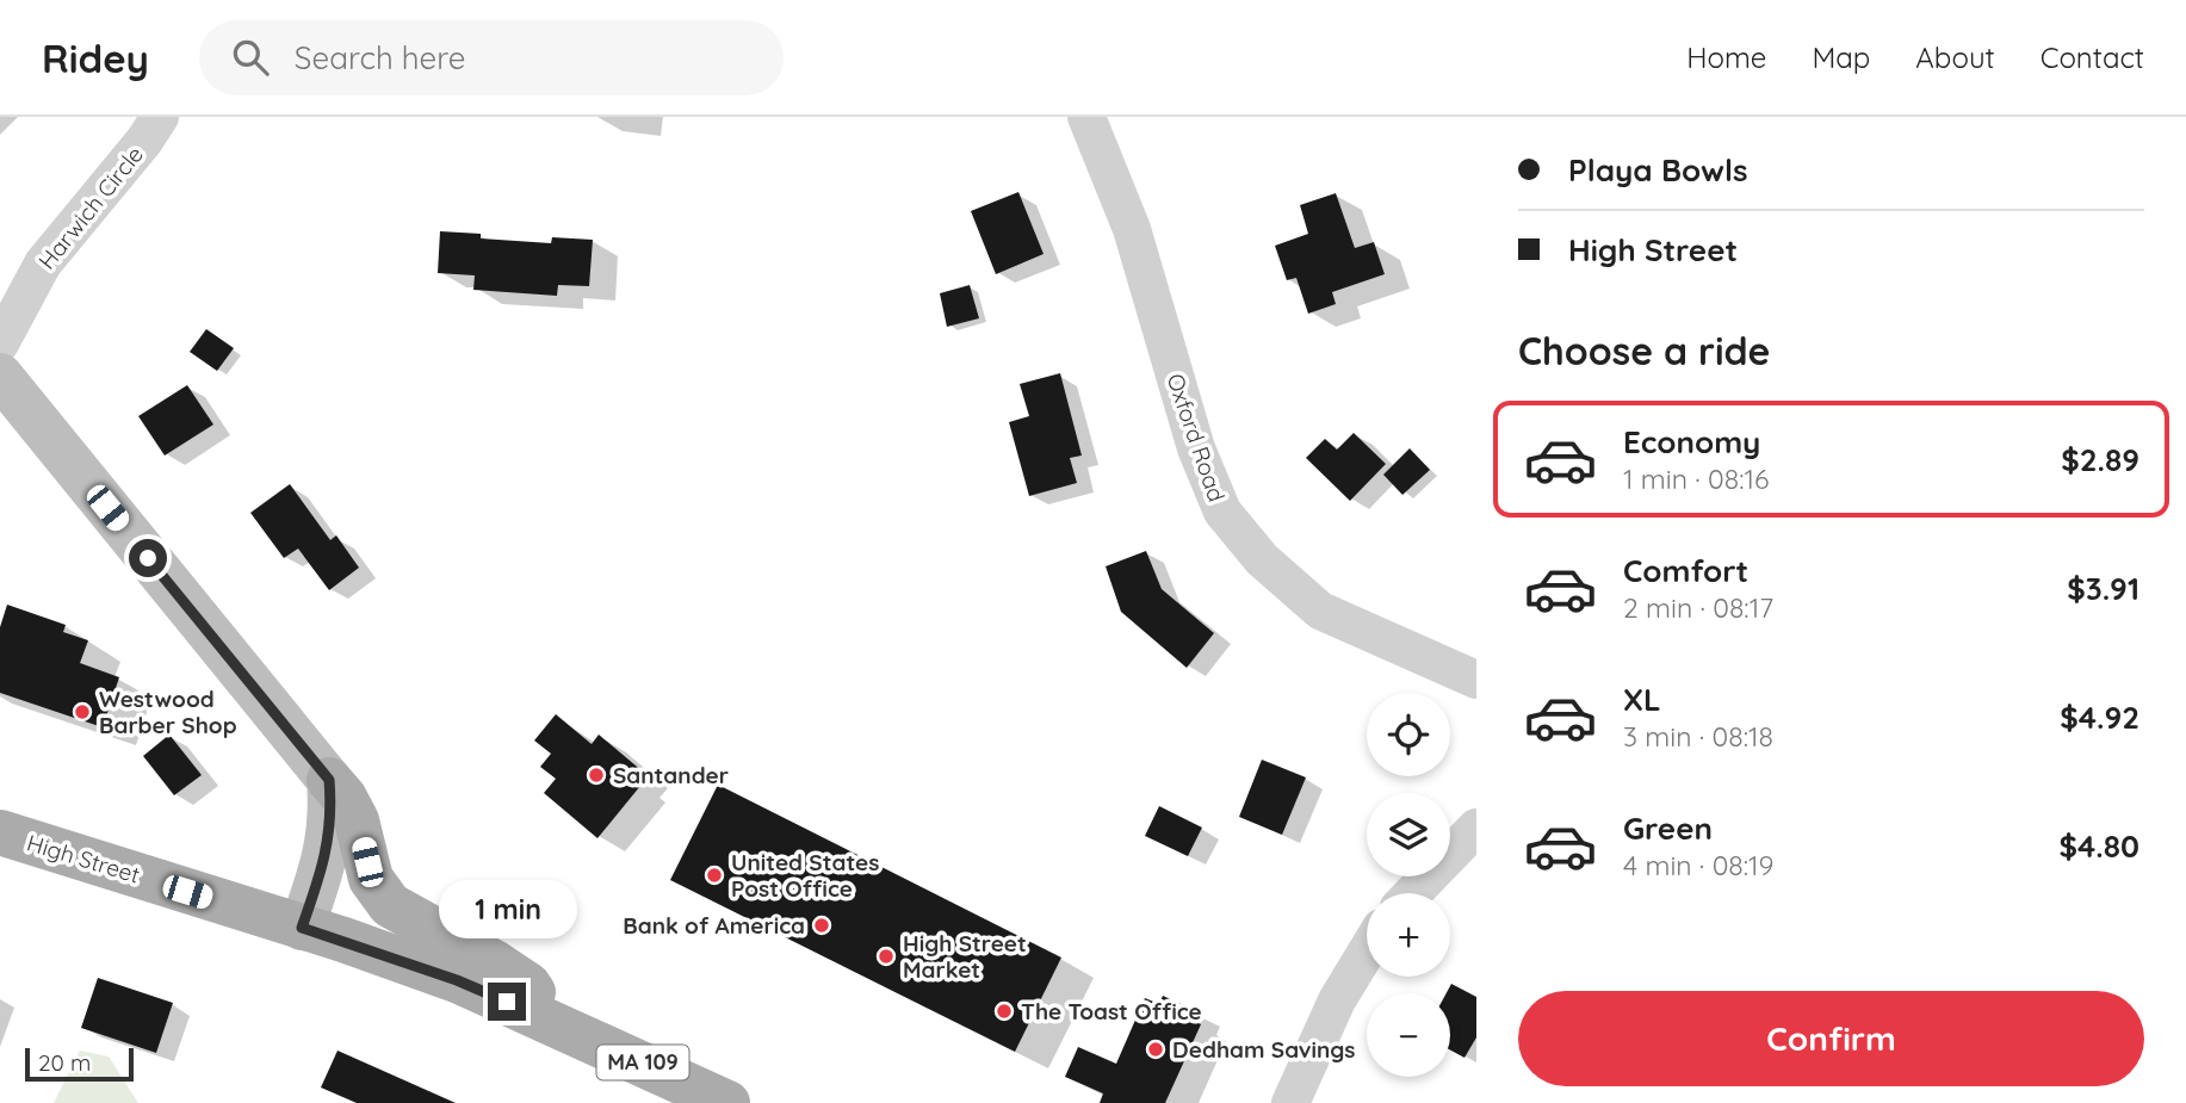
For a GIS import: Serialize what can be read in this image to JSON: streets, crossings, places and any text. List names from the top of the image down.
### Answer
{
  "streets": {
    "main road": ["High Street", "MA 109"],
    "street": ["Harwich Circle", "Oxford Road"]
  },
  "places": [
    "Westwood Barber Shop",
    "Santander",
    "United States Post Office",
    "Bank of America",
    "High Street Market",
    "The Toast Office",
    "Dedham Savings"
  ],
  "scale_bar": "20 m",
  "page": {
    "header": "Ridey",
    "search": "Search here",
    "nav": [
      "Home",
      "Map",
      "About",
      "Contact"
    ],
    "banner": ["Playa Bowls", "High Street"],
    "heading": "Choose a ride",
    "list": [
      {
        "name": "Economy",
        "note": "1 min · 08:16",
        "value": "$2.89"
      },
      {
        "name": "Comfort",
        "note": "2 min · 08:17",
        "value": "$3.91"
      },
      {
        "name": "XL",
        "note": "3 min · 08:18",
        "value": "$4.92"
      },
      {
        "name": "Green",
        "note": "4 min · 08:19",
        "value": "$4.80"
      }
    ],
    "map_buttons": ["+", "−"],
    "bubble": "1 min",
    "buttons": "Confirm",
    "scale": "20 m"
  }
}
